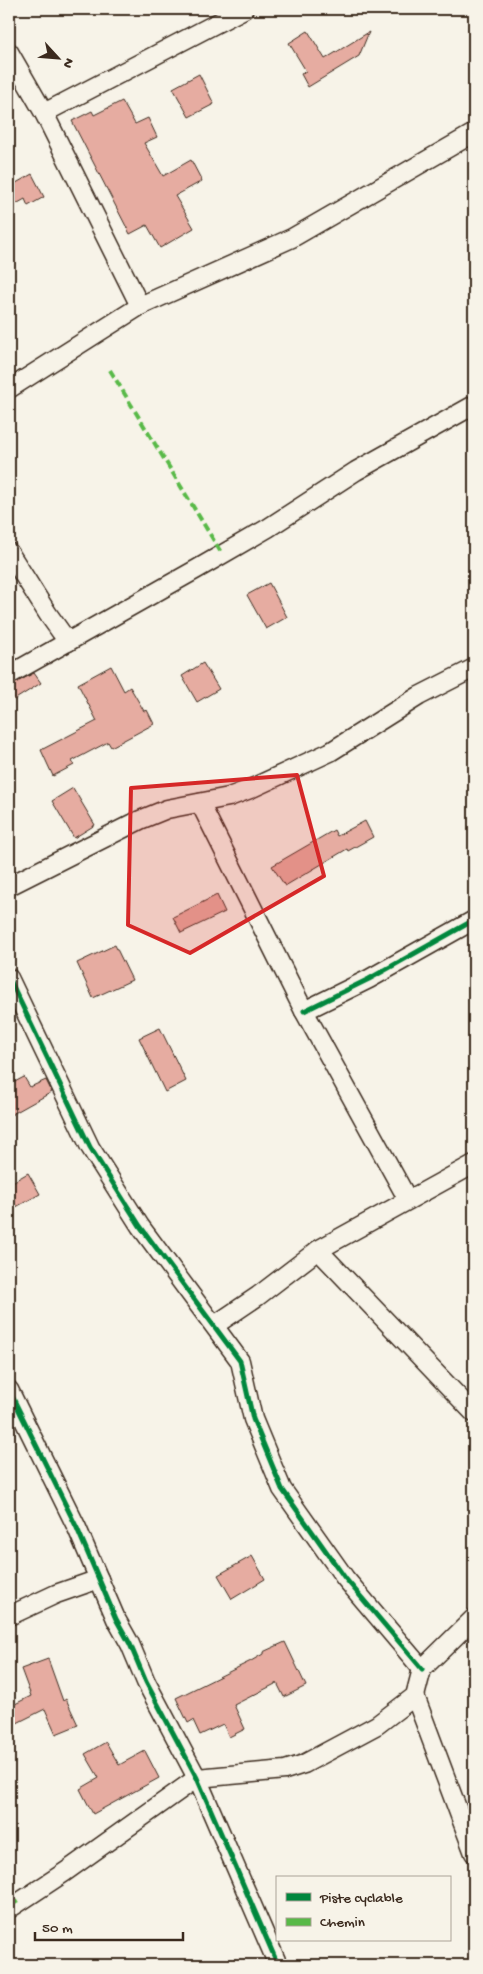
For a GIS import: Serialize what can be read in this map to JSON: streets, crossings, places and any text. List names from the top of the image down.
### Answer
{
  "legend": ["Piste cyclable", "Chemin"],
  "scale_bar": "50 m",
  "north": "bottom right"
}
